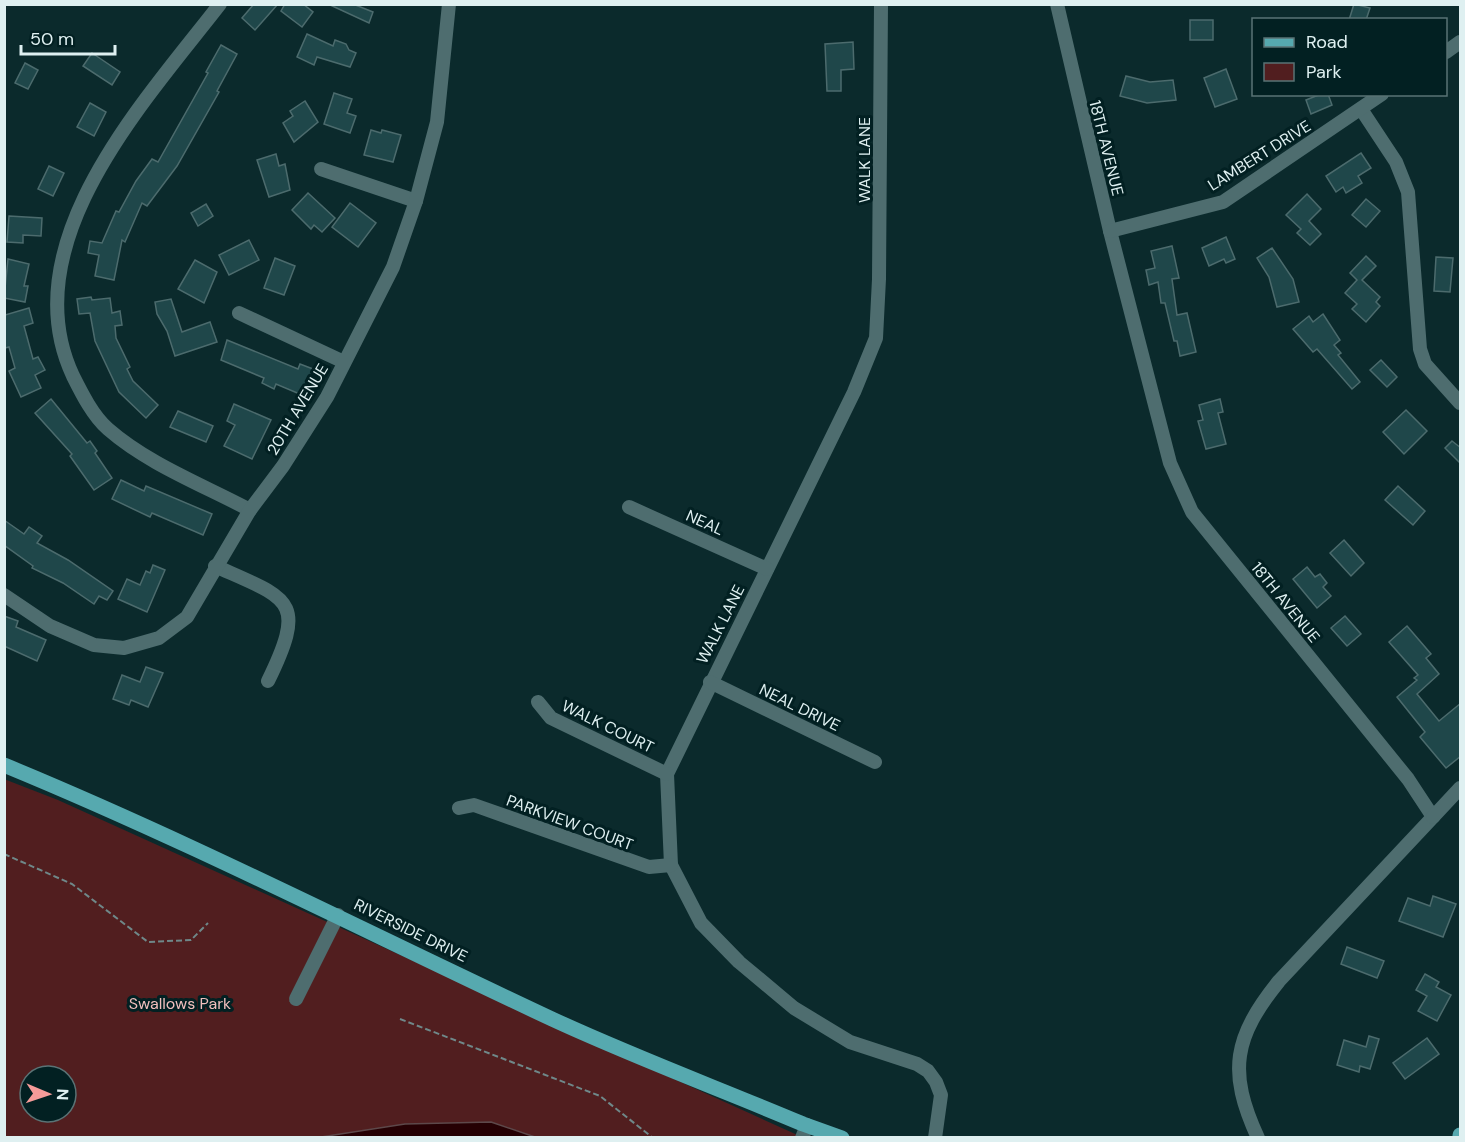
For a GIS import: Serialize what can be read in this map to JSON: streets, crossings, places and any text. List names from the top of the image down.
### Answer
{
  "streets": {
    "main road": ["RIVERSIDE DRIVE"],
    "street": [
      "18TH AVENUE",
      "LAMBERT DRIVE",
      "WALK LANE",
      "20TH AVENUE",
      "NEAL",
      "NEAL DRIVE",
      "WALK COURT",
      "PARKVIEW COURT"
    ]
  },
  "crossings": [
    ["18TH AVENUE", "LAMBERT DRIVE"],
    ["WALK LANE", "NEAL"],
    ["WALK LANE", "NEAL DRIVE"],
    ["WALK LANE", "WALK COURT"],
    ["WALK LANE", "PARKVIEW COURT"]
  ],
  "parks": ["Swallows Park"],
  "legend": ["Road", "Park"],
  "scale_bar": "50 m",
  "north": "right"
}
